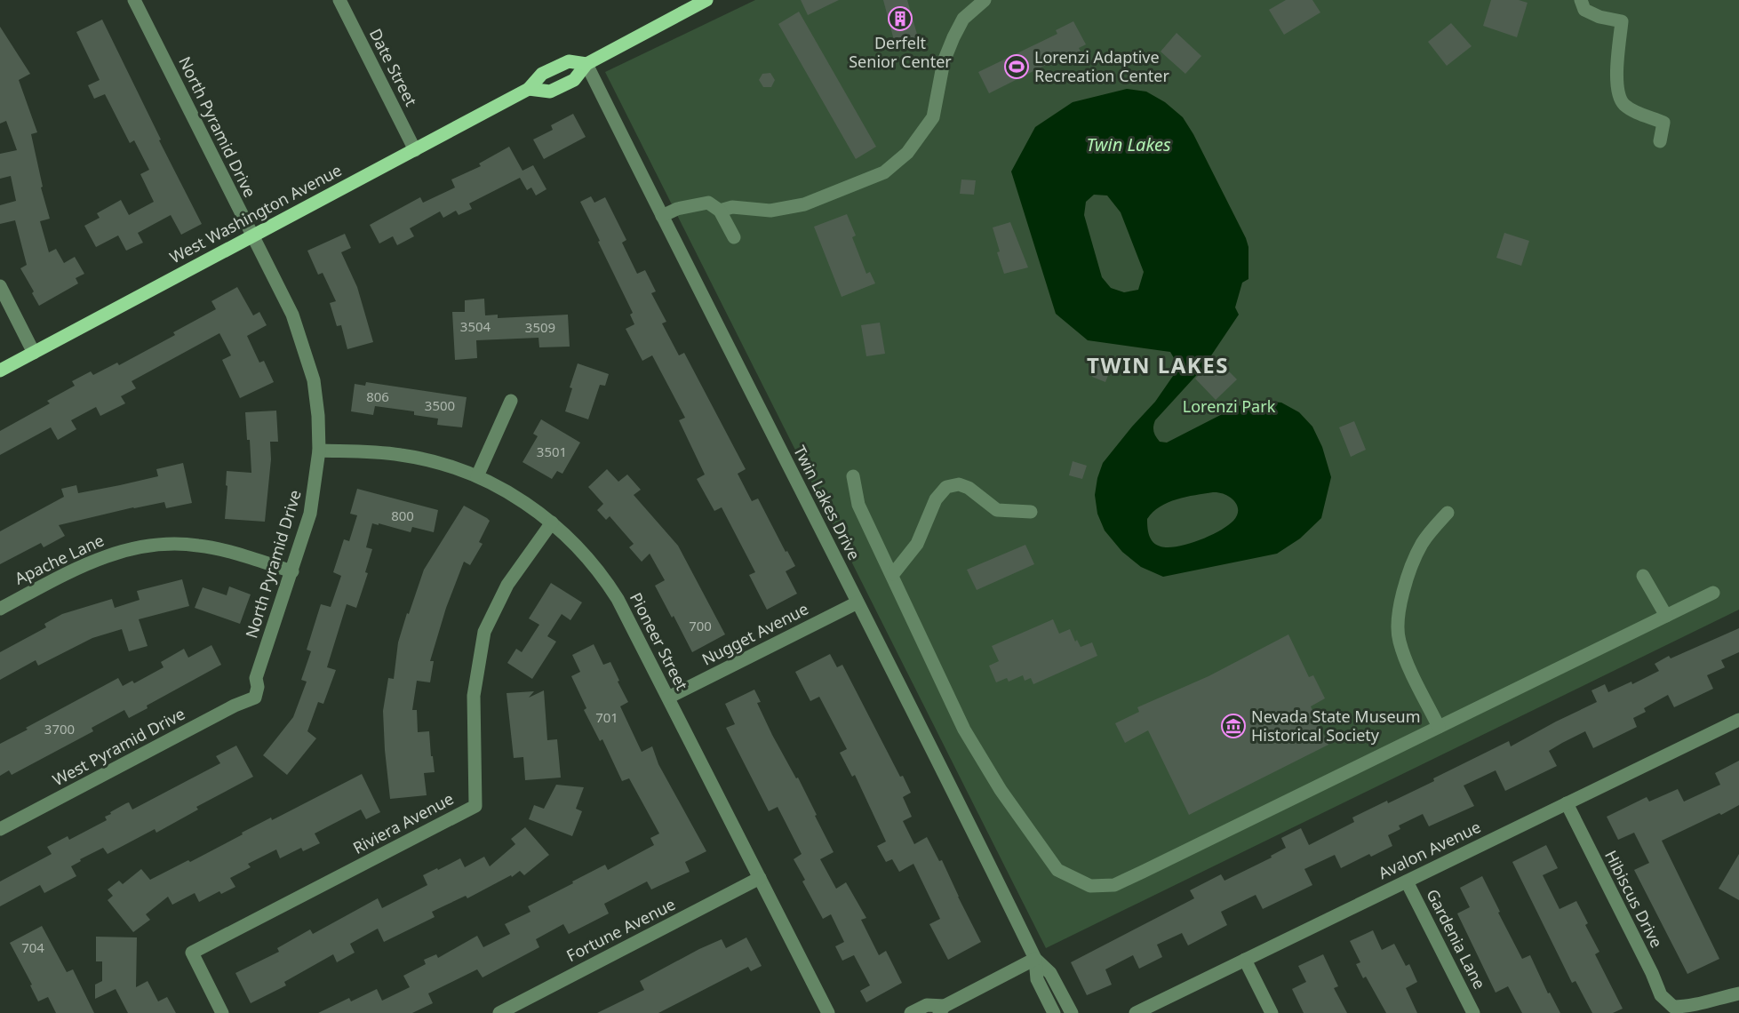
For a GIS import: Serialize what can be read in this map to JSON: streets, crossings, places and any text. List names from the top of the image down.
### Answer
{
  "streets": {
    "main road": ["West Washington Avenue"],
    "street": [
      "Date Street",
      "North Pyramid Drive",
      "Twin Lakes Drive",
      "Apache Lane",
      "Nugget Avenue",
      "Pioneer Street",
      "West Pyramid Drive",
      "Riviera Avenue",
      "Avalon Avenue",
      "Hibiscus Drive",
      "Fortune Avenue",
      "Gardenia Lane"
    ]
  },
  "crossings": [
    ["Date Street", "West Washington Avenue"],
    ["North Pyramid Drive", "West Washington Avenue"],
    ["North Pyramid Drive", "Apache Lane"],
    ["North Pyramid Drive", "Pioneer Street"],
    ["North Pyramid Drive", "West Pyramid Drive"],
    ["West Washington Avenue", "Twin Lakes Drive"],
    ["Twin Lakes Drive", "Nugget Avenue"],
    ["Nugget Avenue", "Pioneer Street"],
    ["Pioneer Street", "Riviera Avenue"],
    ["Pioneer Street", "Fortune Avenue"],
    ["Avalon Avenue", "Hibiscus Drive"],
    ["Avalon Avenue", "Gardenia Lane"]
  ],
  "districts": ["TWIN LAKES"],
  "water": ["Twin Lakes"],
  "parks": ["Lorenzi Park"],
  "places": {
    "building": ["Derfelt Senior Center"],
    "sports": ["Lorenzi Adaptive Recreation Center"],
    "museum": ["Nevada State Museum Historical Society"]
  },
  "house_numbers": [
    "3504",
    "3509",
    "806",
    "3500",
    "3501",
    "800",
    "700",
    "701",
    "3700",
    "704"
  ]
}
